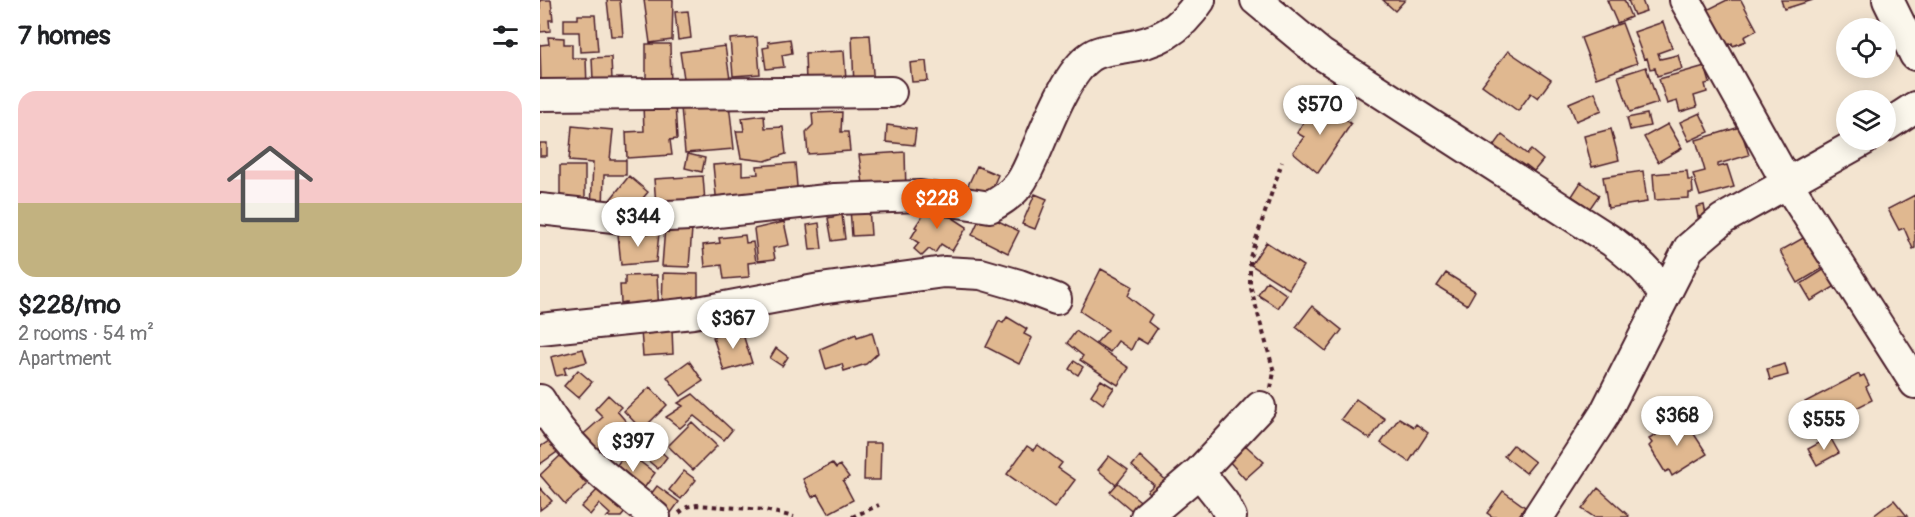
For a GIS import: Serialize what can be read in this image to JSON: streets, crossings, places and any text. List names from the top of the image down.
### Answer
{
  "page": {
    "heading": "7 homes",
    "list": [
      {
        "name": "$228/mo",
        "note": "2 rooms · 54 m² · Apartment"
      }
    ],
    "price": [
      "$570",
      "$228",
      "$344",
      "$367",
      "$368",
      "$555",
      "$397"
    ]
  }
}
